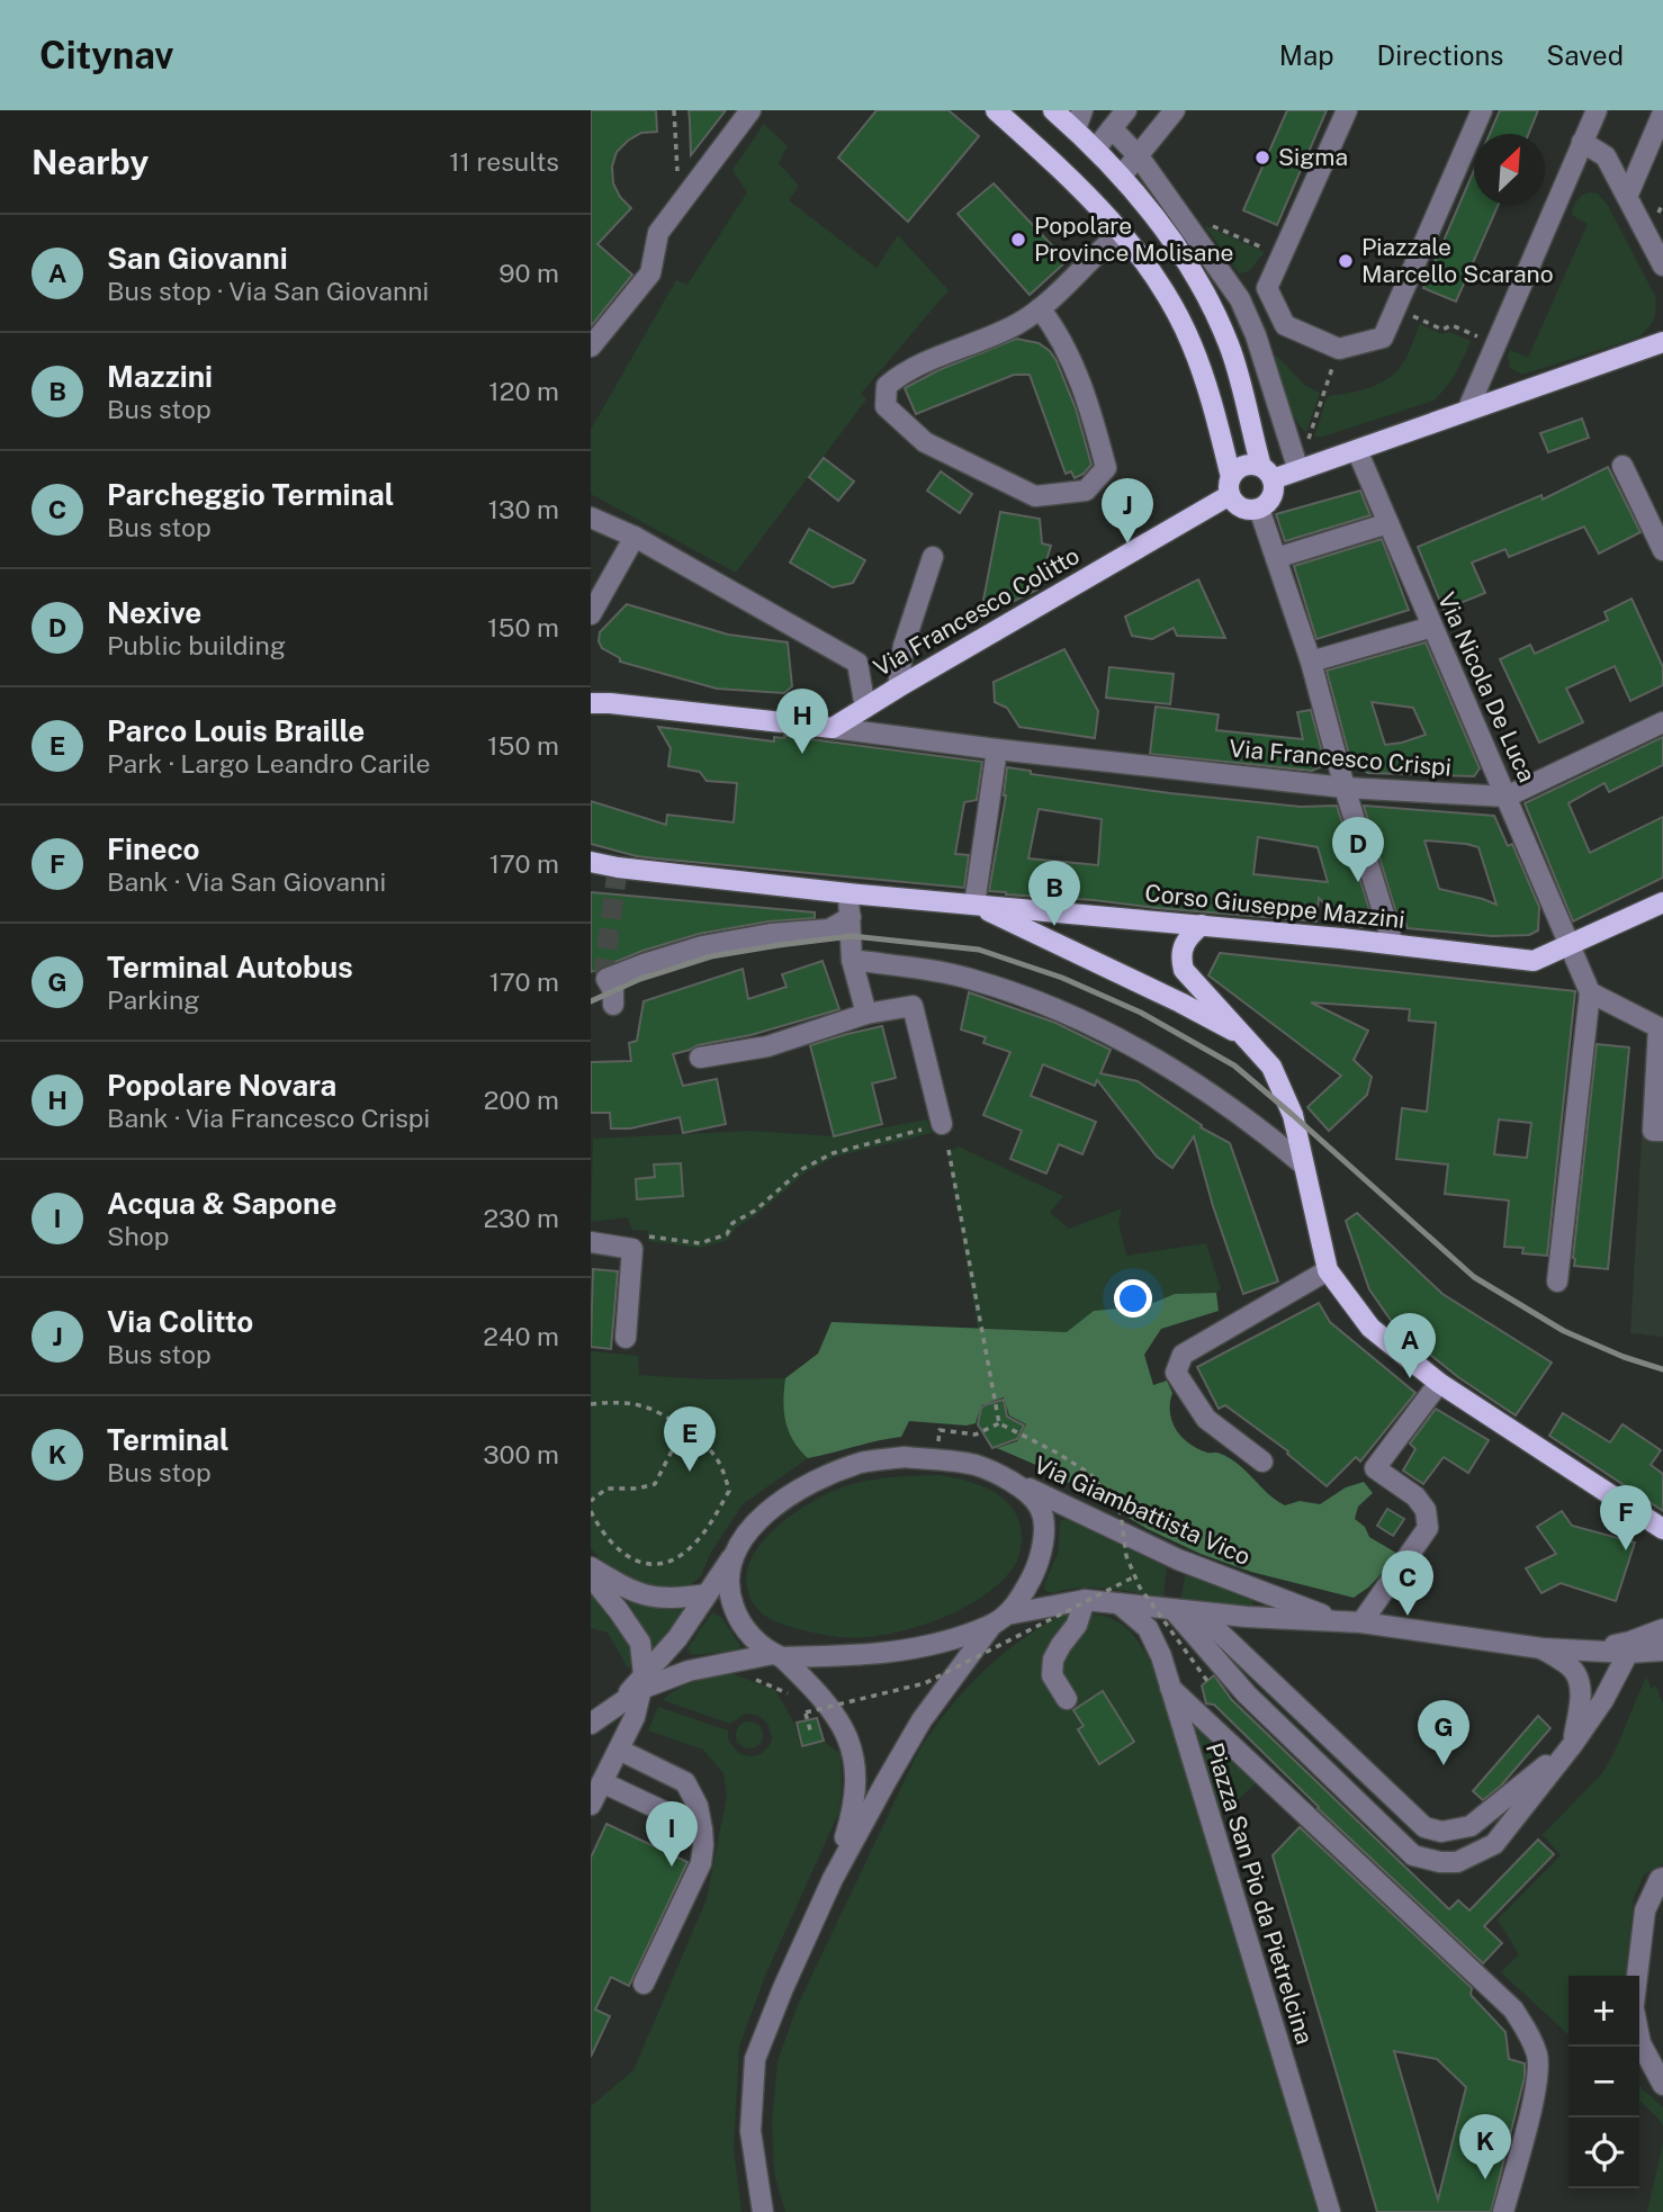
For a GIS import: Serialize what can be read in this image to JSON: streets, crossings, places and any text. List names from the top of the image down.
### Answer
{
  "streets": {
    "main road": ["Via Francesco Colitto", "Via Francesco Crispi", "Corso Giuseppe Mazzini"],
    "street": ["Via Nicola De Luca", "Via Giambattista Vico", "Piazza San Pio da Pietrelcina"]
  },
  "crossings": [
    ["Via Francesco Colitto", "Via Francesco Crispi"],
    ["Via Nicola De Luca", "Via Francesco Crispi"],
    ["Via Nicola De Luca", "Corso Giuseppe Mazzini"],
    ["Via Giambattista Vico", "Piazza San Pio da Pietrelcina"]
  ],
  "places": ["Sigma", "Popolare Province Molisane", "Piazzale Marcello Scarano"],
  "north": "top right",
  "page": {
    "header": "Citynav",
    "nav": ["Map", "Directions", "Saved"],
    "heading": ["Nearby", "11 results"],
    "list": [
      {
        "mark": "A",
        "name": "San Giovanni",
        "note": "Bus stop · Via San Giovanni",
        "value": "90 m"
      },
      {
        "mark": "B",
        "name": "Mazzini",
        "note": "Bus stop",
        "value": "120 m"
      },
      {
        "mark": "C",
        "name": "Parcheggio Terminal",
        "note": "Bus stop",
        "value": "130 m"
      },
      {
        "mark": "D",
        "name": "Nexive",
        "note": "Public building",
        "value": "150 m"
      },
      {
        "mark": "E",
        "name": "Parco Louis Braille",
        "note": "Park · Largo Leandro Carile",
        "value": "150 m"
      },
      {
        "mark": "F",
        "name": "Fineco",
        "note": "Bank · Via San Giovanni",
        "value": "170 m"
      },
      {
        "mark": "G",
        "name": "Terminal Autobus",
        "note": "Parking",
        "value": "170 m"
      },
      {
        "mark": "H",
        "name": "Popolare Novara",
        "note": "Bank · Via Francesco Crispi",
        "value": "200 m"
      },
      {
        "mark": "I",
        "name": "Acqua & Sapone",
        "note": "Shop",
        "value": "230 m"
      },
      {
        "mark": "J",
        "name": "Via Colitto",
        "note": "Bus stop",
        "value": "240 m"
      },
      {
        "mark": "K",
        "name": "Terminal",
        "note": "Bus stop",
        "value": "300 m"
      }
    ],
    "pins": [
      "J",
      "H",
      "D",
      "B",
      "A",
      "E",
      "F",
      "C",
      "G",
      "I",
      "K"
    ],
    "map_buttons": ["+", "−"]
  }
}
